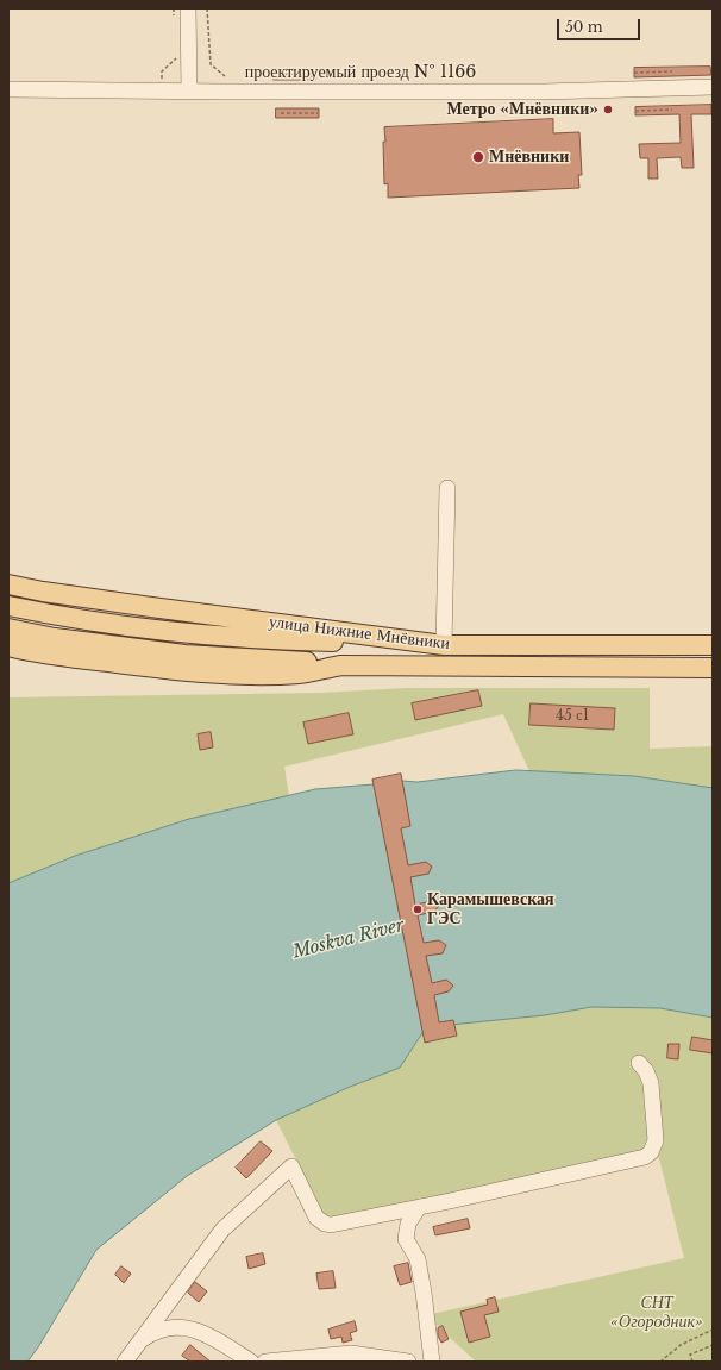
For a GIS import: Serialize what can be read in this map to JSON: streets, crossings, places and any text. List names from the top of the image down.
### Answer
{
  "streets": {
    "main road": ["улица Нижние Мнёвники"],
    "street": ["проектируемый проезд № 1166"]
  },
  "water": ["Moskva River"],
  "parks": ["СНТ «Огородник»"],
  "places": ["Метро «Мнёвники»", "Мнёвники", "Карамышевская ГЭС"],
  "house_numbers": ["45 с1"],
  "scale_bar": "50 m"
}
